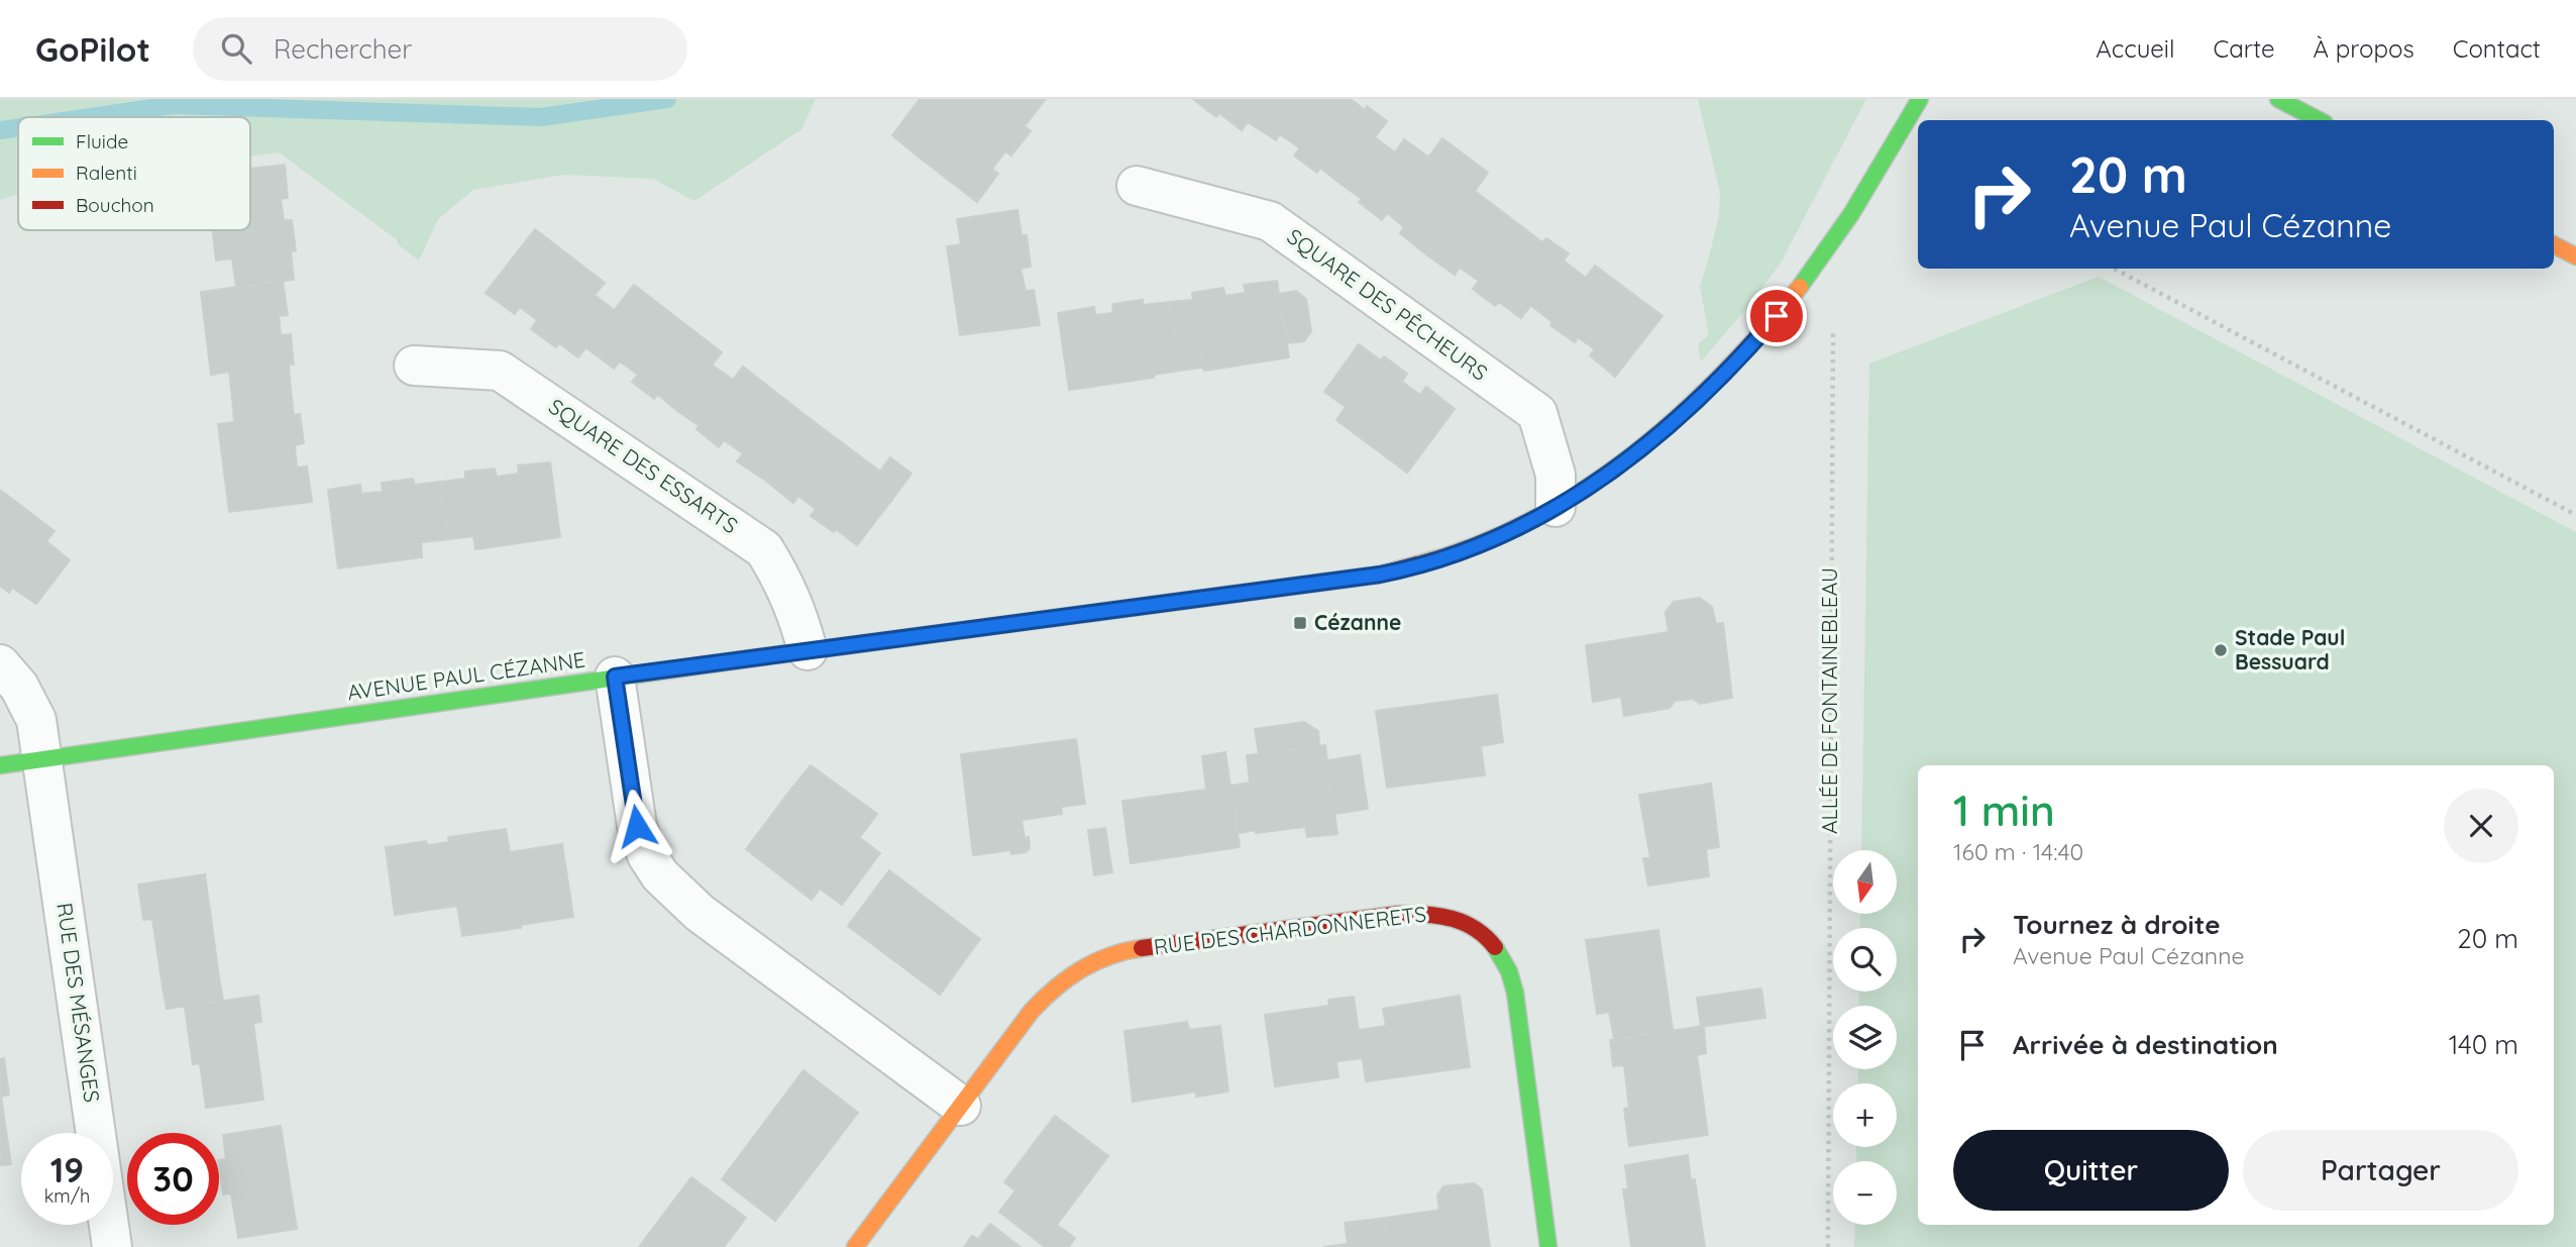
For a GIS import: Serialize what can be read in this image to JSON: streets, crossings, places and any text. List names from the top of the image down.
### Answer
{
  "streets": {
    "street": [
      "SQUARE DES PÊCHEURS",
      "SQUARE DES ESSARTS",
      "AVENUE PAUL CÉZANNE",
      "RUE DES CHARDONNERETS",
      "RUE DES MÉSANGES"
    ],
    "path": ["ALLÉE DE FONTAINEBLEAU"]
  },
  "crossings": [
    ["SQUARE DES PÊCHEURS", "AVENUE PAUL CÉZANNE"],
    ["SQUARE DES ESSARTS", "AVENUE PAUL CÉZANNE"],
    ["AVENUE PAUL CÉZANNE", "RUE DES MÉSANGES"]
  ],
  "places": {
    "transit": ["Cézanne"],
    "other": ["Stade Paul Bessuard"]
  },
  "legend": ["Fluide", "Ralenti", "Bouchon"],
  "north": "bottom",
  "page": {
    "header": "GoPilot",
    "search": "Rechercher",
    "nav": [
      "Accueil",
      "Carte",
      "À propos",
      "Contact"
    ],
    "turn": ["20 m", "Avenue Paul Cézanne"],
    "heading": ["1 min", "160 m · 14:40"],
    "map_buttons": ["+", "−"],
    "list": [
      {
        "name": "Tournez à droite",
        "note": "Avenue Paul Cézanne",
        "value": "20 m"
      },
      {
        "name": "Arrivée à destination",
        "value": "140 m"
      }
    ],
    "buttons": ["Quitter", "Partager"],
    "speed": "19 km/h",
    "limit": "30"
  }
}
